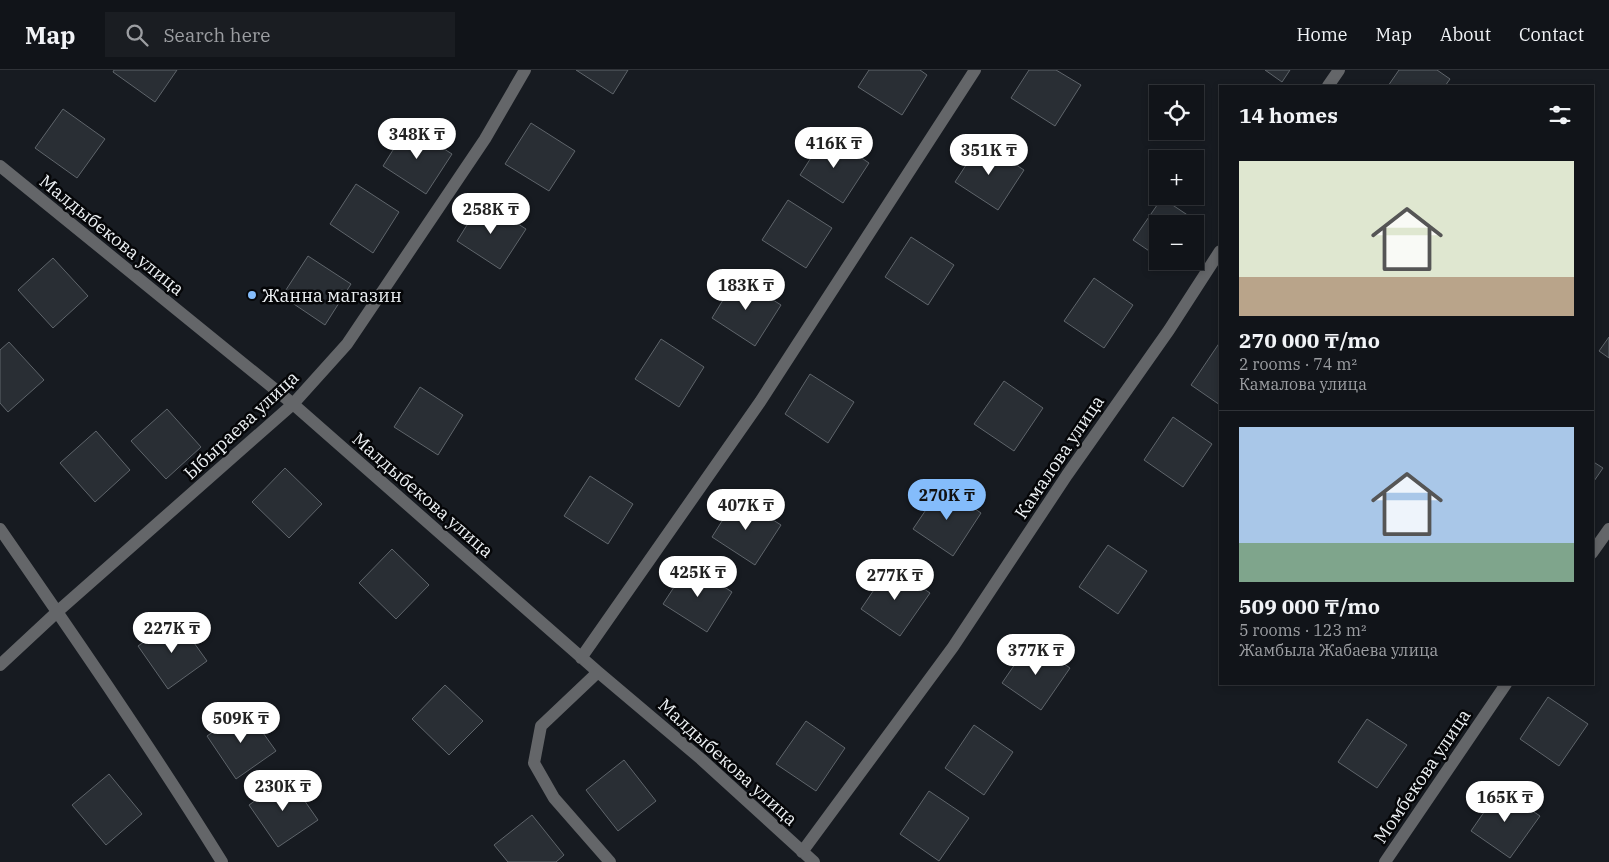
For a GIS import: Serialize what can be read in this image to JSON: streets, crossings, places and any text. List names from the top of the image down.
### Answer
{
  "streets": {
    "street": [
      "Малдыбекова улица",
      "Ыбыраева улица",
      "Камалова улица",
      "Момбекова улица"
    ]
  },
  "crossings": [
    ["Малдыбекова улица", "Ыбыраева улица"],
    ["Малдыбекова улица", "Камалова улица"]
  ],
  "places": ["Жанна магазин"],
  "page": {
    "header": "Map",
    "search": "Search here",
    "nav": [
      "Home",
      "Map",
      "About",
      "Contact"
    ],
    "map_buttons": ["+", "−"],
    "heading": "14 homes",
    "price": [
      "348K ₸",
      "416K ₸",
      "351K ₸",
      "258K ₸",
      "183K ₸",
      "270K ₸",
      "407K ₸",
      "425K ₸",
      "277K ₸",
      "227K ₸",
      "377K ₸",
      "509K ₸",
      "230K ₸",
      "165K ₸"
    ],
    "list": [
      {
        "name": "270 000 ₸/mo",
        "note": "2 rooms · 74 m² · Камалова улица"
      },
      {
        "name": "509 000 ₸/mo",
        "note": "5 rooms · 123 m² · Жамбыла Жабаева улица"
      }
    ]
  }
}
